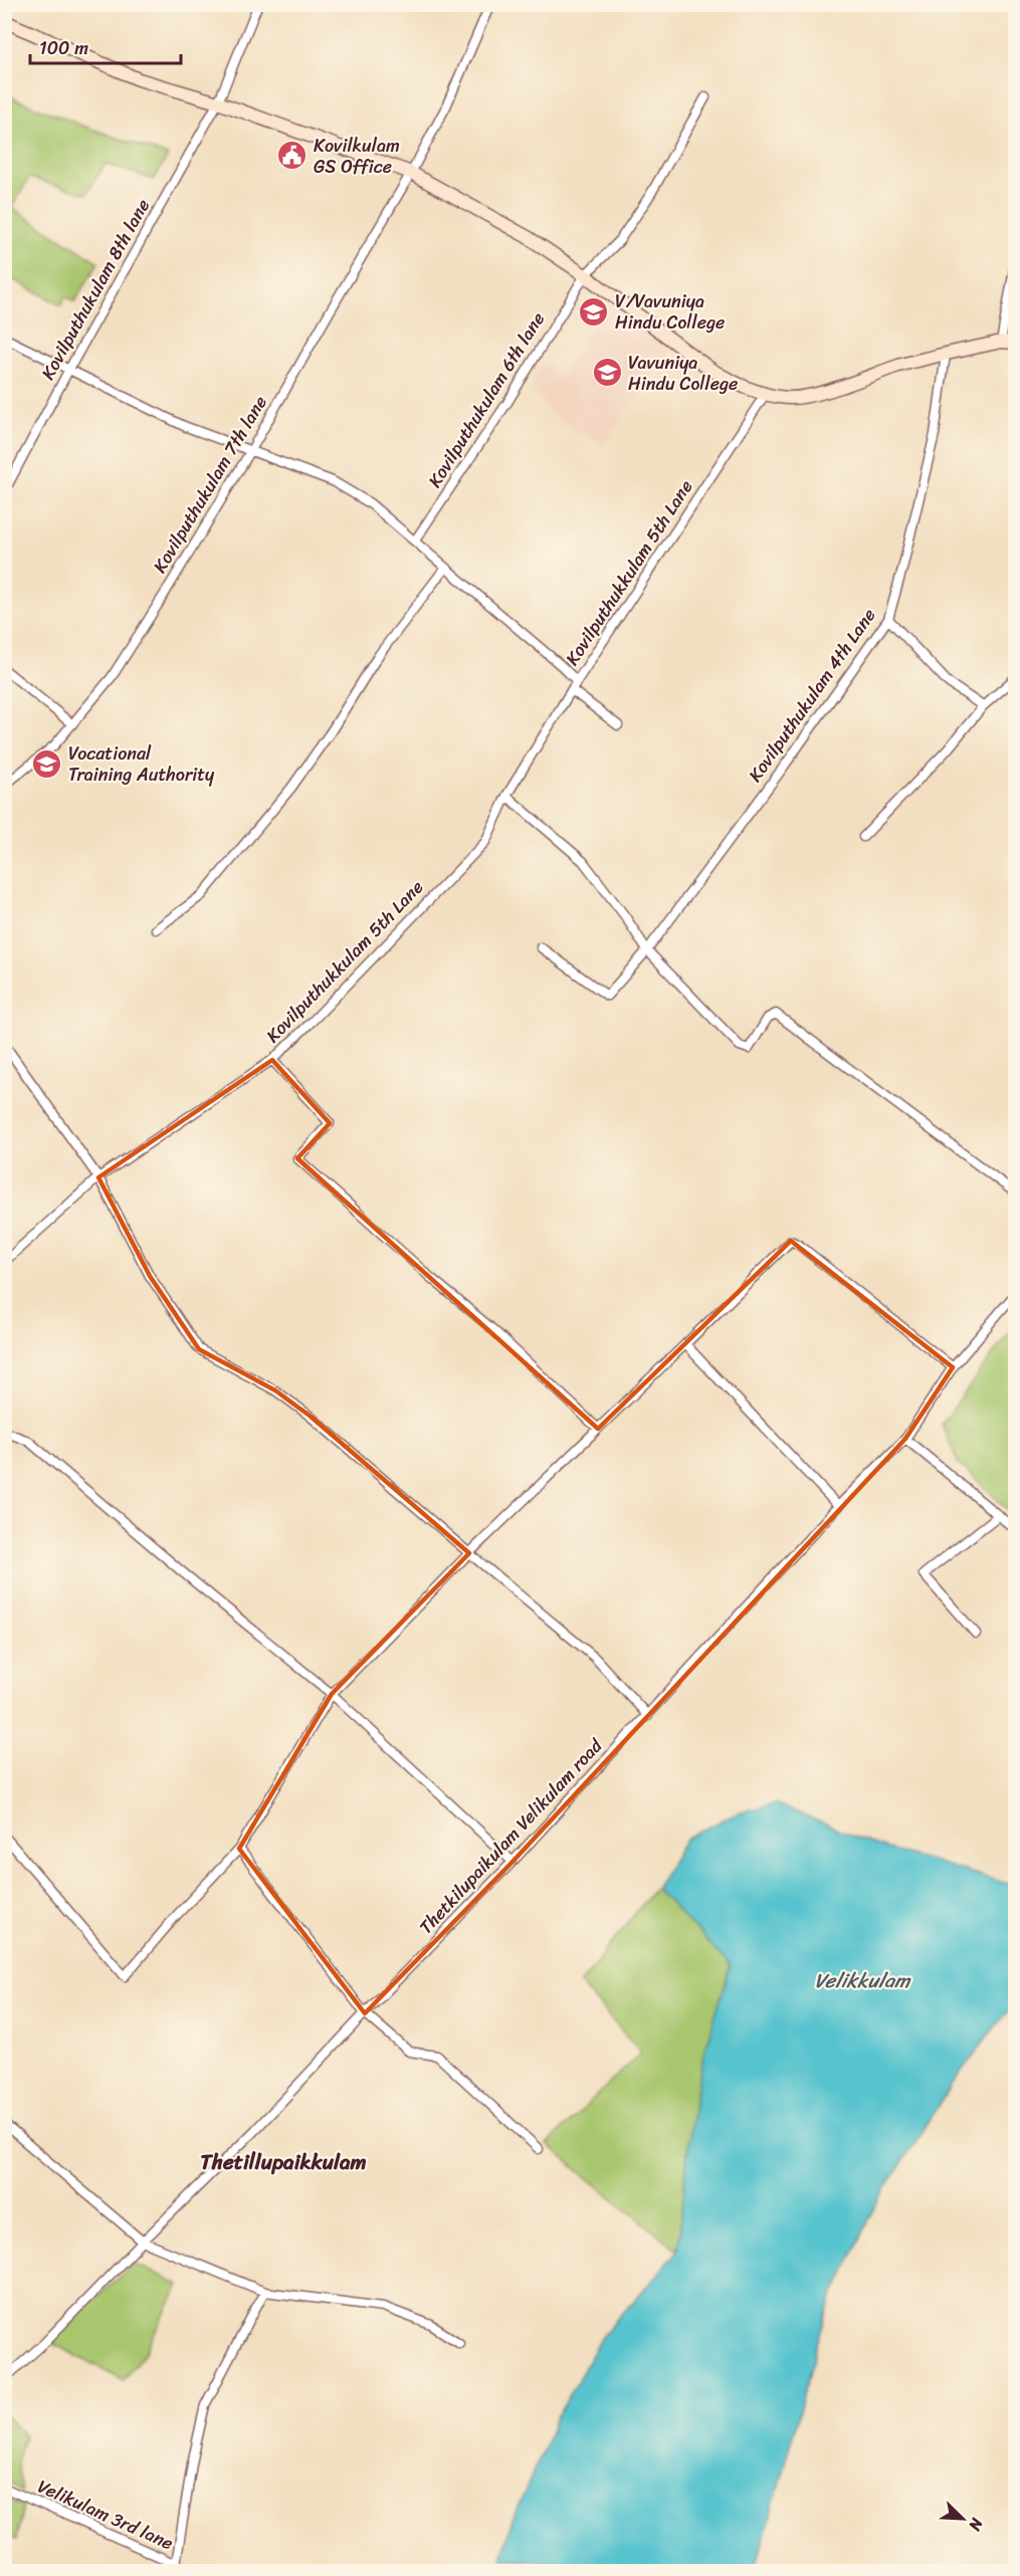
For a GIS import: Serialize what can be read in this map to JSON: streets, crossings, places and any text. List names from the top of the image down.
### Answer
{
  "streets": {
    "street": [
      "Kovilputhukulam 8th lane",
      "Kovilputhukulam 6th lane",
      "Kovilputhukulam 7th lane",
      "Kovilputhukkulam 5th Lane",
      "Kovilputhukulam 4th Lane",
      "Thetkilupaikulam Velikulam road",
      "Velikulam 3rd lane"
    ]
  },
  "districts": ["Thetillupaikkulam"],
  "water": ["Velikkulam"],
  "places": {
    "public building": ["Kovilkulam GS Office"],
    "school or university": ["V/Vavuniya Hindu College", "Vavuniya Hindu College", "Vocational Training Authority"]
  },
  "scale_bar": "100 m",
  "north": "bottom right"
}
